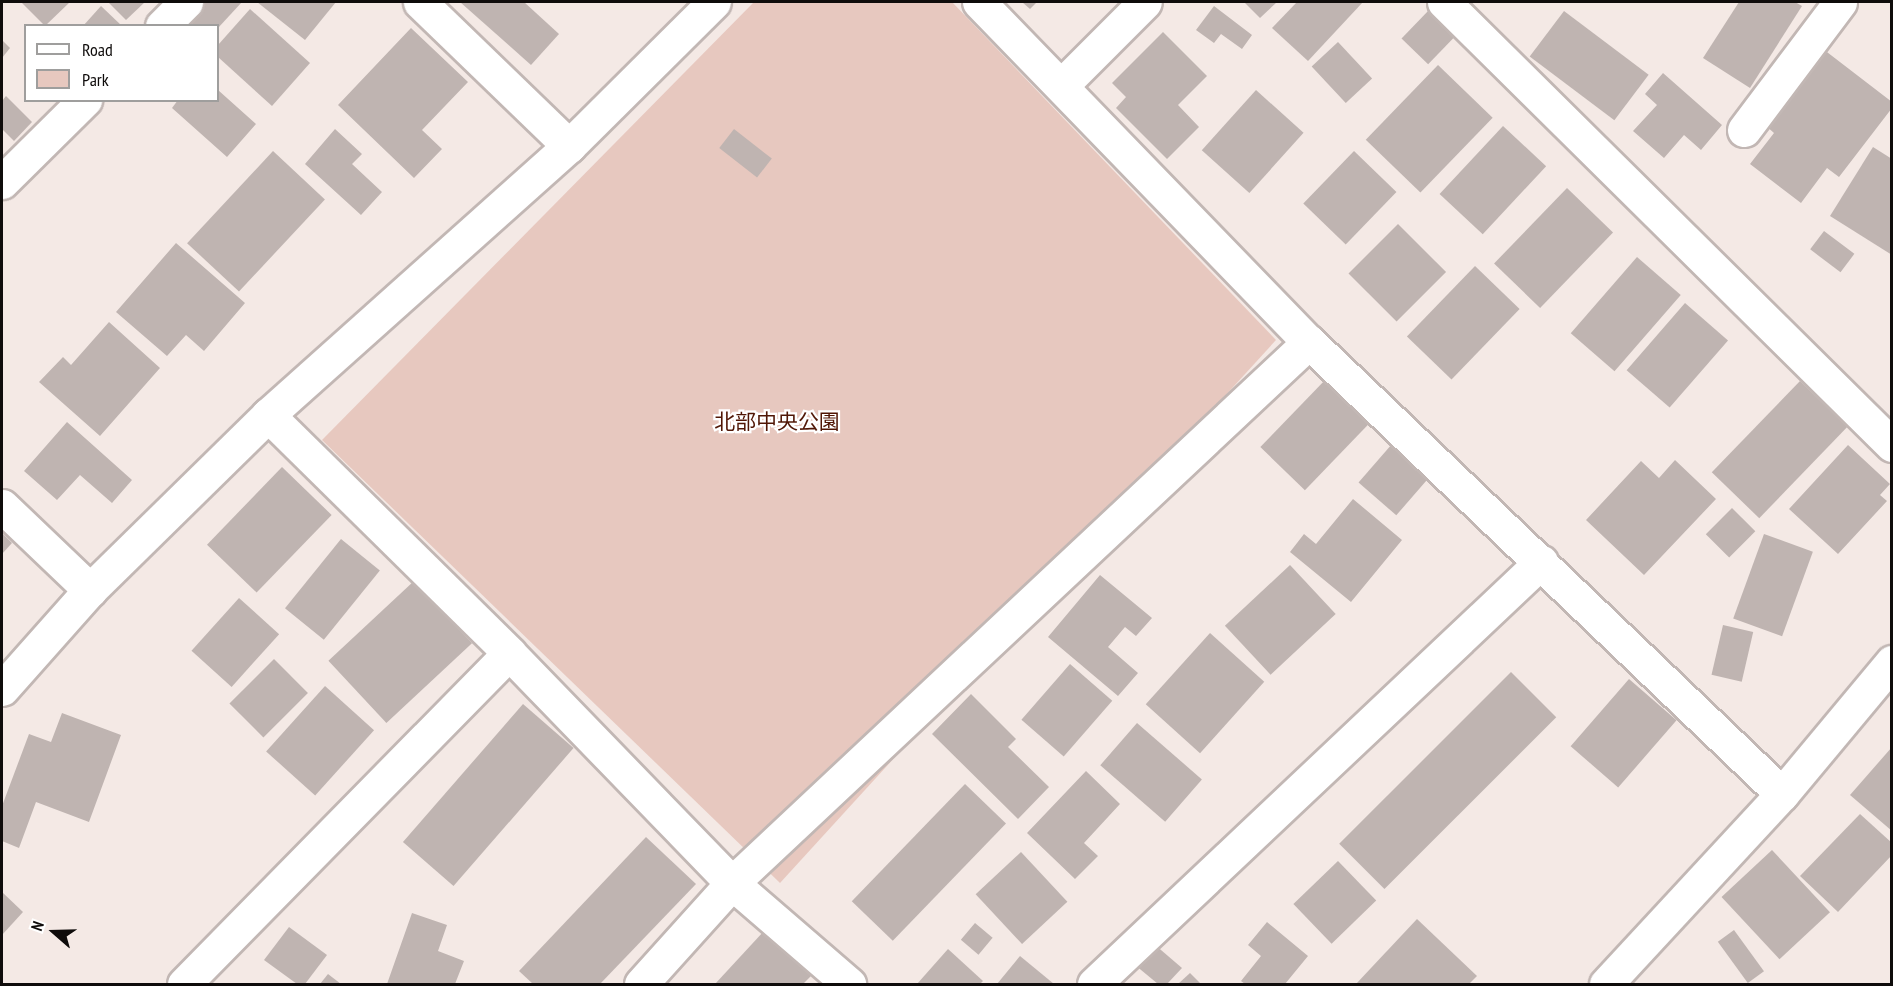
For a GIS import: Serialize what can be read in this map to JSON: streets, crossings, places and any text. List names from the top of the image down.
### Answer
{
  "parks": ["北部中央公園"],
  "legend": ["Road", "Park"],
  "north": "left"
}
